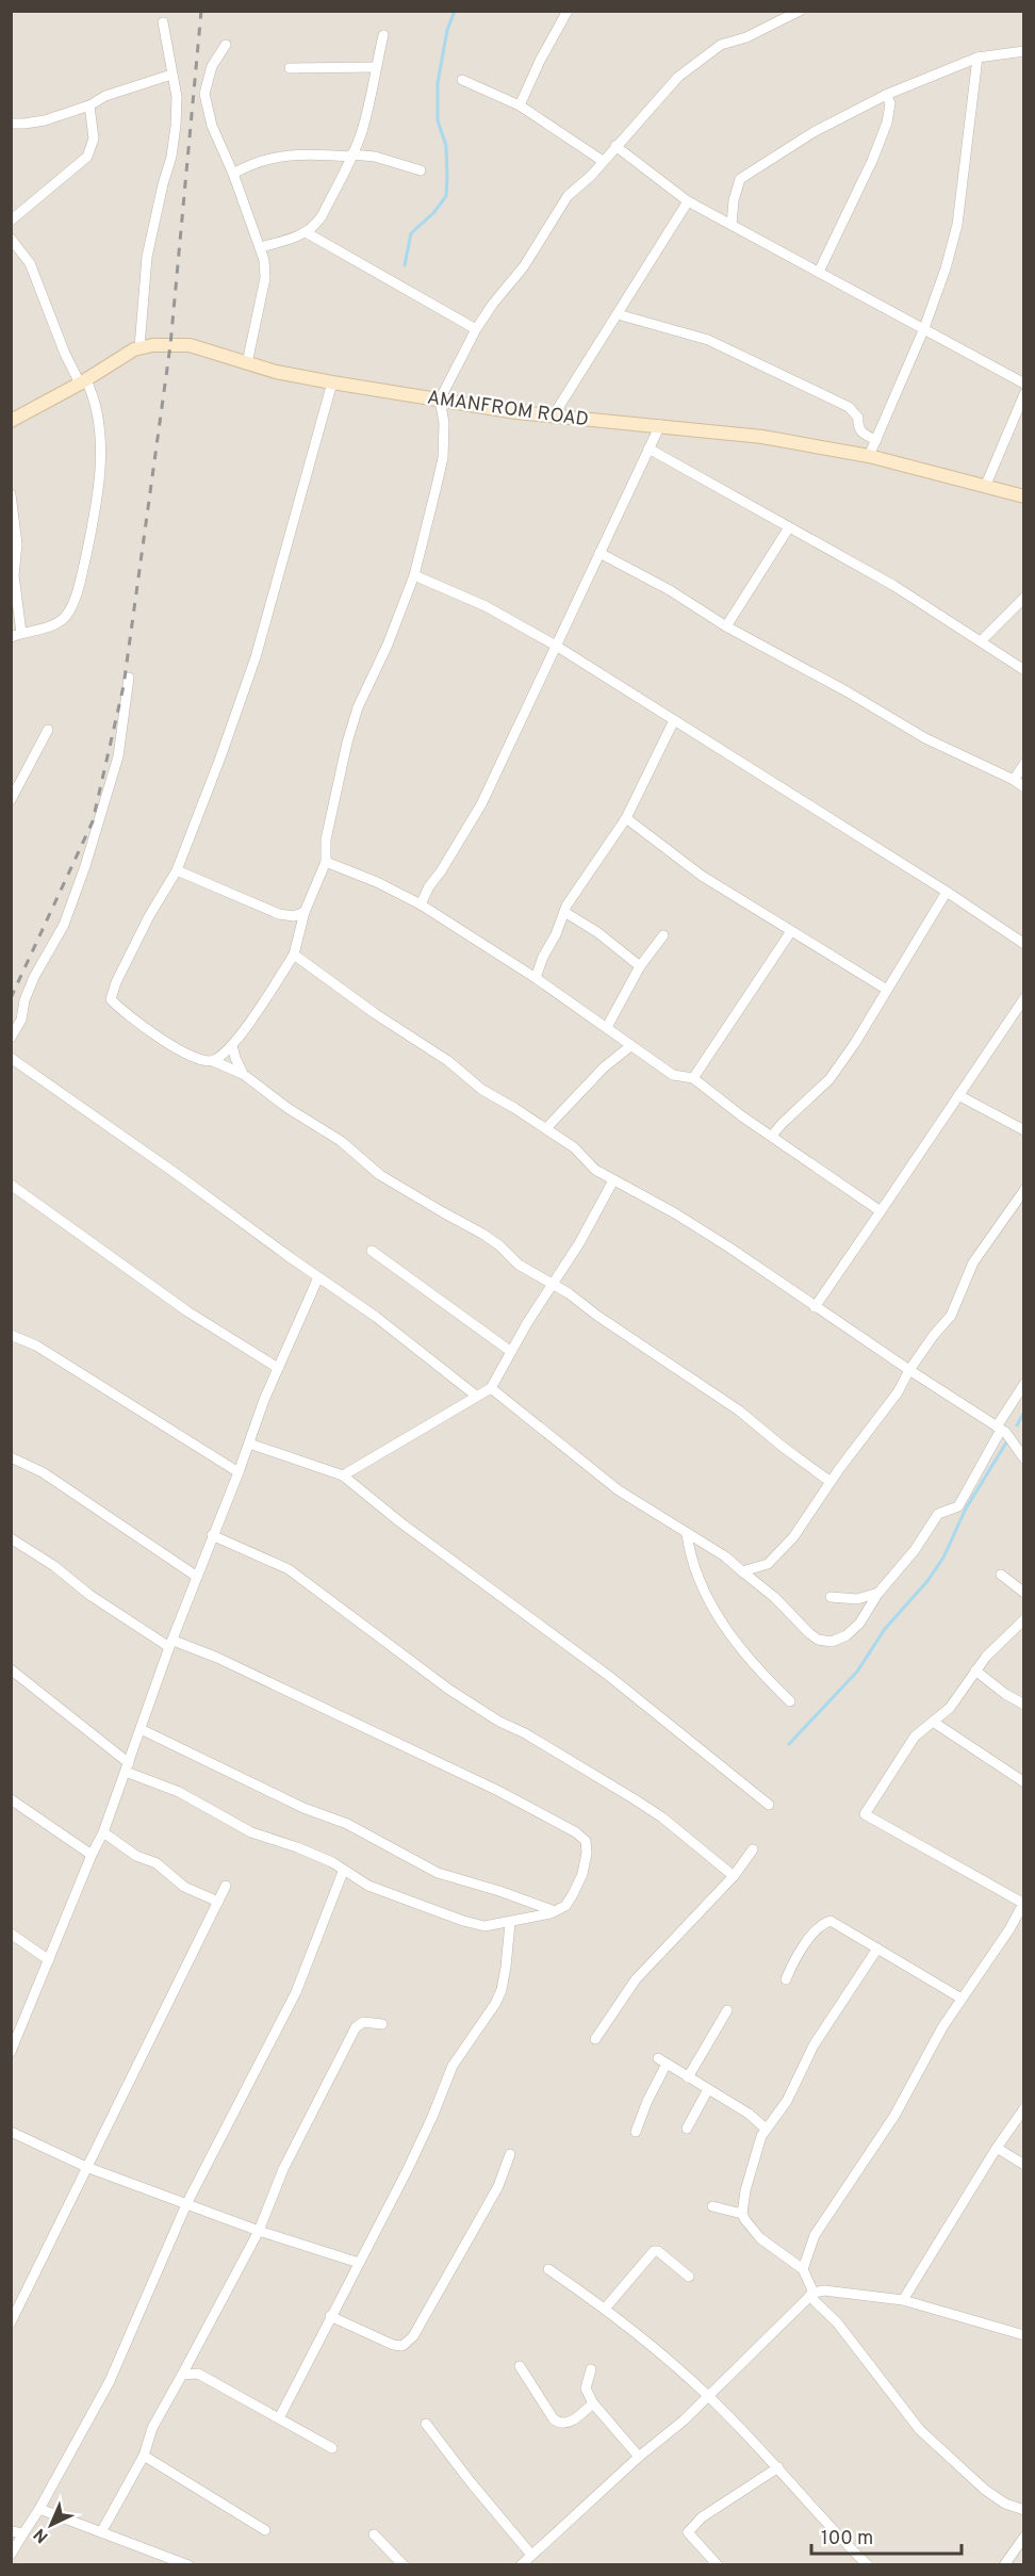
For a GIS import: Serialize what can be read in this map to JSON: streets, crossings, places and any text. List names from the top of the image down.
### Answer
{
  "streets": {
    "street": ["AMANFROM ROAD"]
  },
  "scale_bar": "100 m",
  "north": "bottom left"
}
